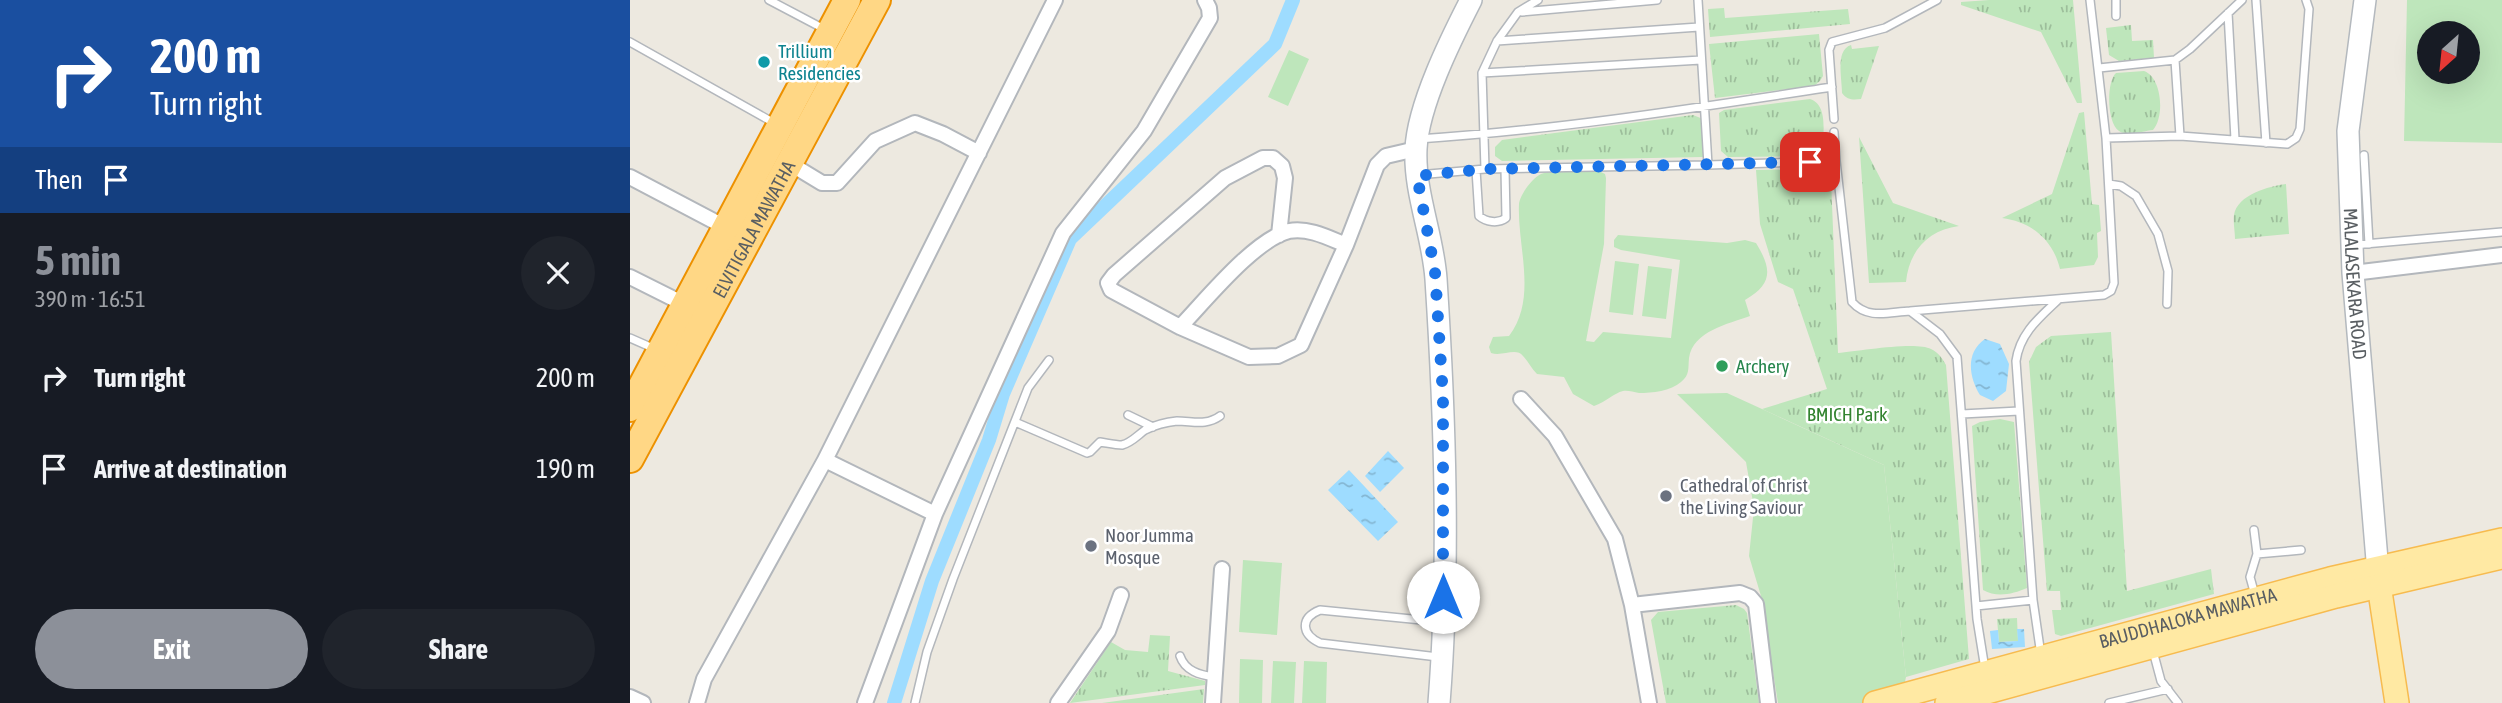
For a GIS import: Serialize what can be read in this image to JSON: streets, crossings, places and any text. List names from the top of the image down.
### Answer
{
  "streets": {
    "highway": ["ELVITIGALA MAWATHA"],
    "main road": ["BAUDDHALOKA MAWATHA"],
    "street": ["MALALASEKARA ROAD"]
  },
  "crossings": [
    ["MALALASEKARA ROAD", "BAUDDHALOKA MAWATHA"]
  ],
  "parks": ["BMICH Park"],
  "places": [
    "Trillium Residencies",
    "Archery",
    "Cathedral of Christ the Living Saviour",
    "Noor Jumma Mosque"
  ],
  "north": "bottom left",
  "page": {
    "turn": ["200 m", "Turn right"],
    "then": "Then",
    "heading": ["5 min", "390 m · 16:51"],
    "list": [
      {
        "name": "Turn right",
        "value": "200 m"
      },
      {
        "name": "Arrive at destination",
        "value": "190 m"
      }
    ],
    "buttons": ["Exit", "Share"]
  }
}
